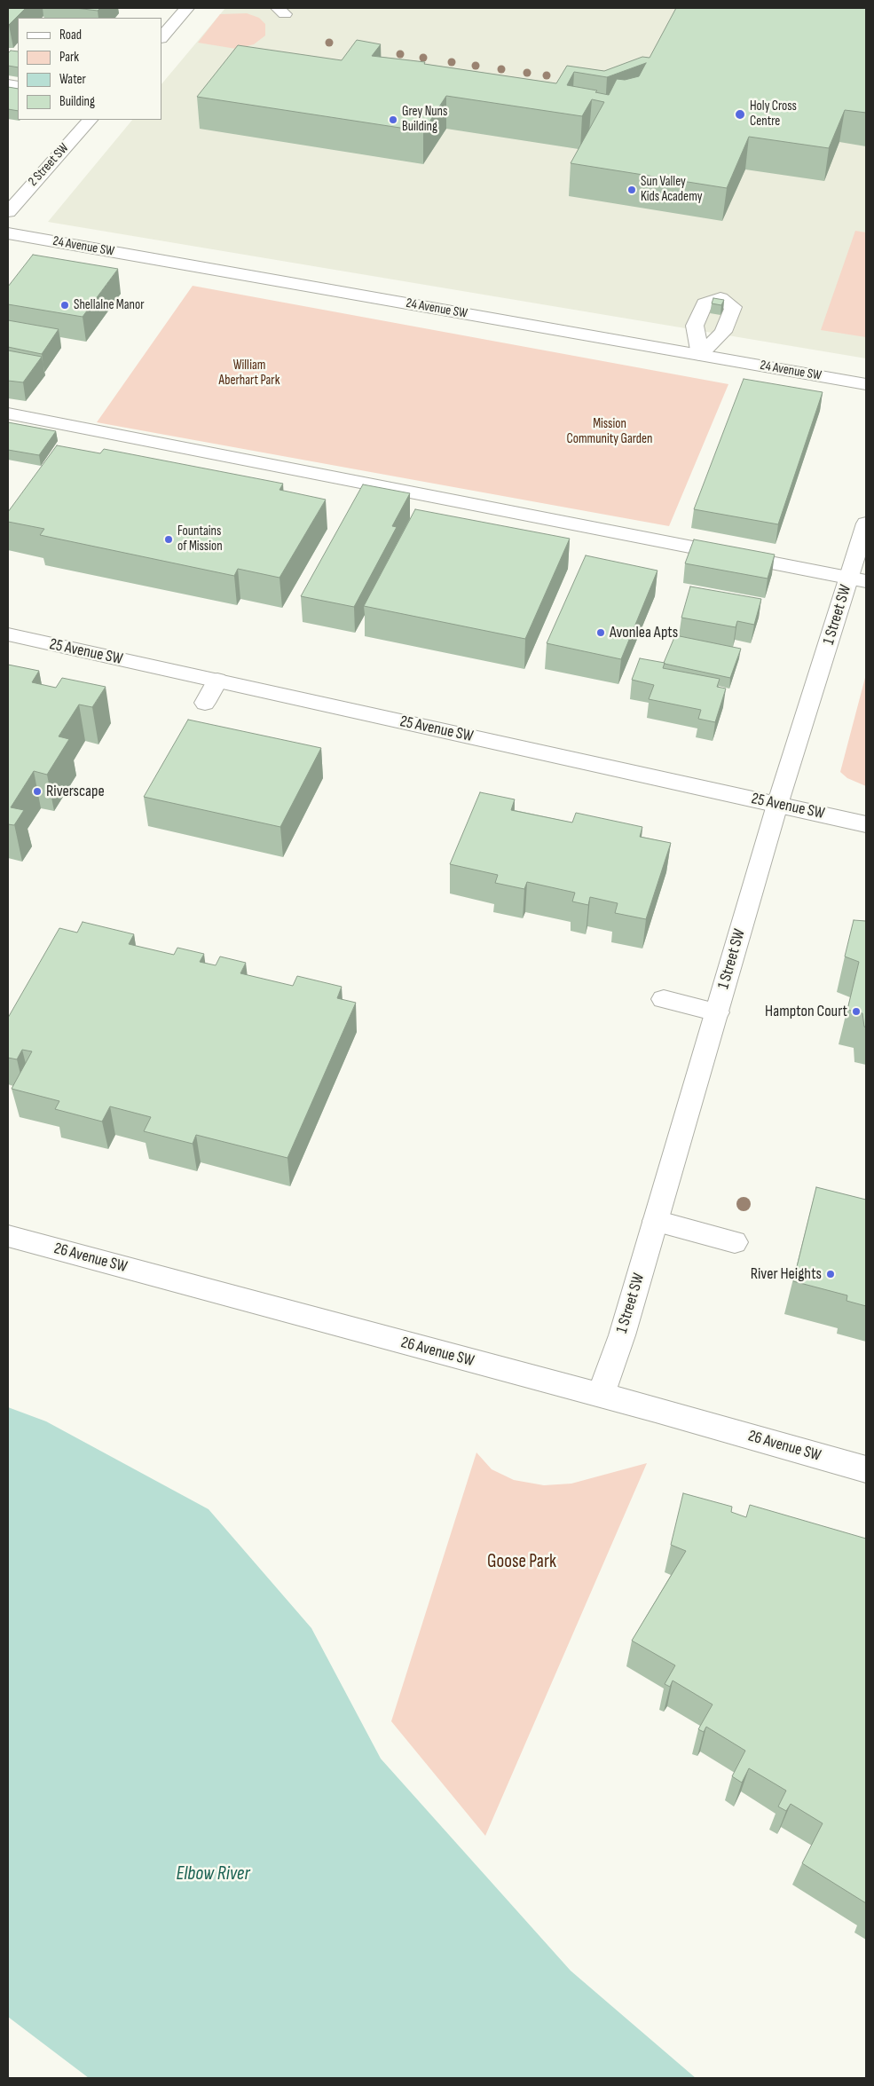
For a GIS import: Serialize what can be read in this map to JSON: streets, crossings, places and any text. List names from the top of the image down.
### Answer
{
  "streets": {
    "street": [
      "2 Street SW",
      "24 Avenue SW",
      "1 Street SW",
      "25 Avenue SW",
      "26 Avenue SW"
    ]
  },
  "crossings": [
    ["1 Street SW", "25 Avenue SW"],
    ["1 Street SW", "26 Avenue SW"]
  ],
  "water": ["Elbow River"],
  "parks": ["William Aberhart Park", "Mission Community Garden", "Goose Park"],
  "places": [
    "Holy Cross Centre",
    "Grey Nuns Building",
    "Sun Valley Kids Academy",
    "Shellalne Manor",
    "Fountains of Mission",
    "Avonlea Apts",
    "Riverscape",
    "Hampton Court",
    "River Heights"
  ],
  "legend": [
    "Road",
    "Park",
    "Water",
    "Building"
  ]
}
